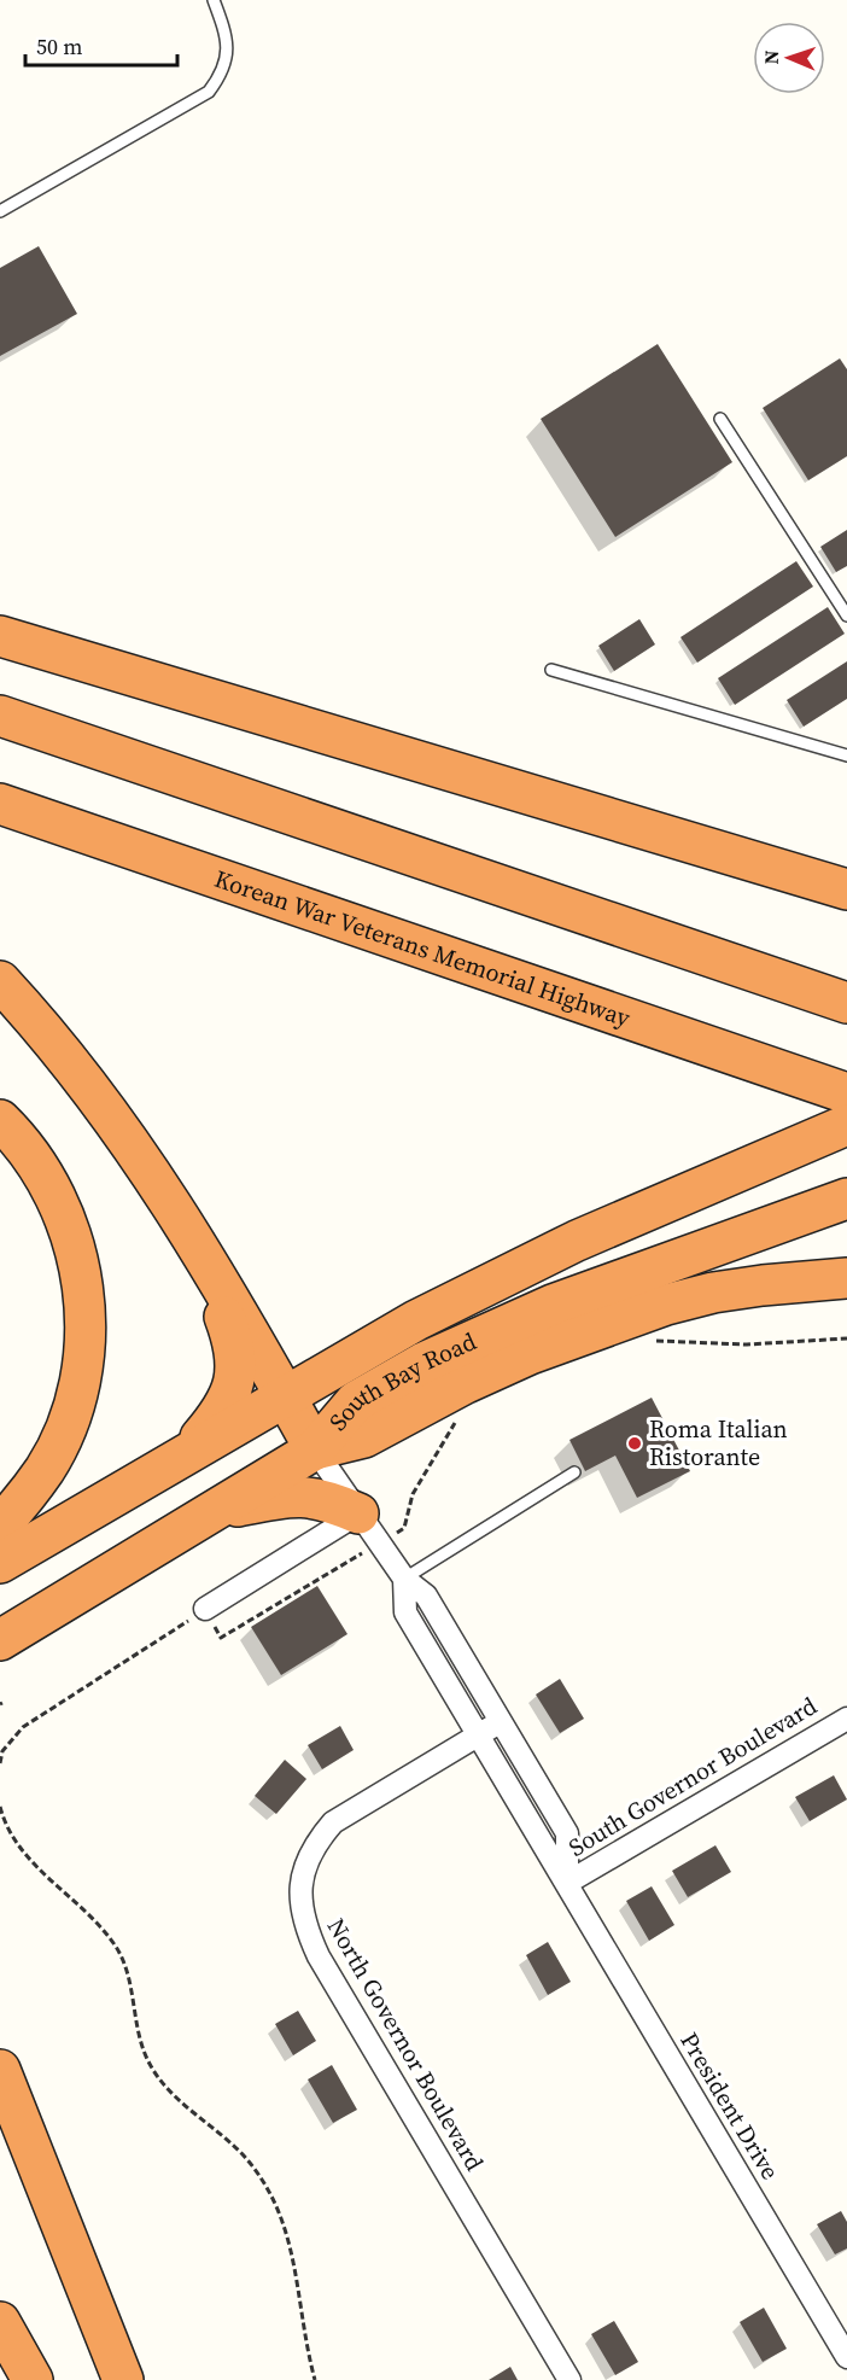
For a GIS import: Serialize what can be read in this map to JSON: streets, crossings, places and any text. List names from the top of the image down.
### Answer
{
  "streets": {
    "highway": ["Korean War Veterans Memorial Highway", "South Bay Road"],
    "street": ["South Governor Boulevard", "North Governor Boulevard", "President Drive"]
  },
  "crossings": [
    ["South Governor Boulevard", "President Drive"],
    ["North Governor Boulevard", "President Drive"]
  ],
  "places": ["Roma Italian Ristorante"],
  "scale_bar": "50 m",
  "north": "left"
}
